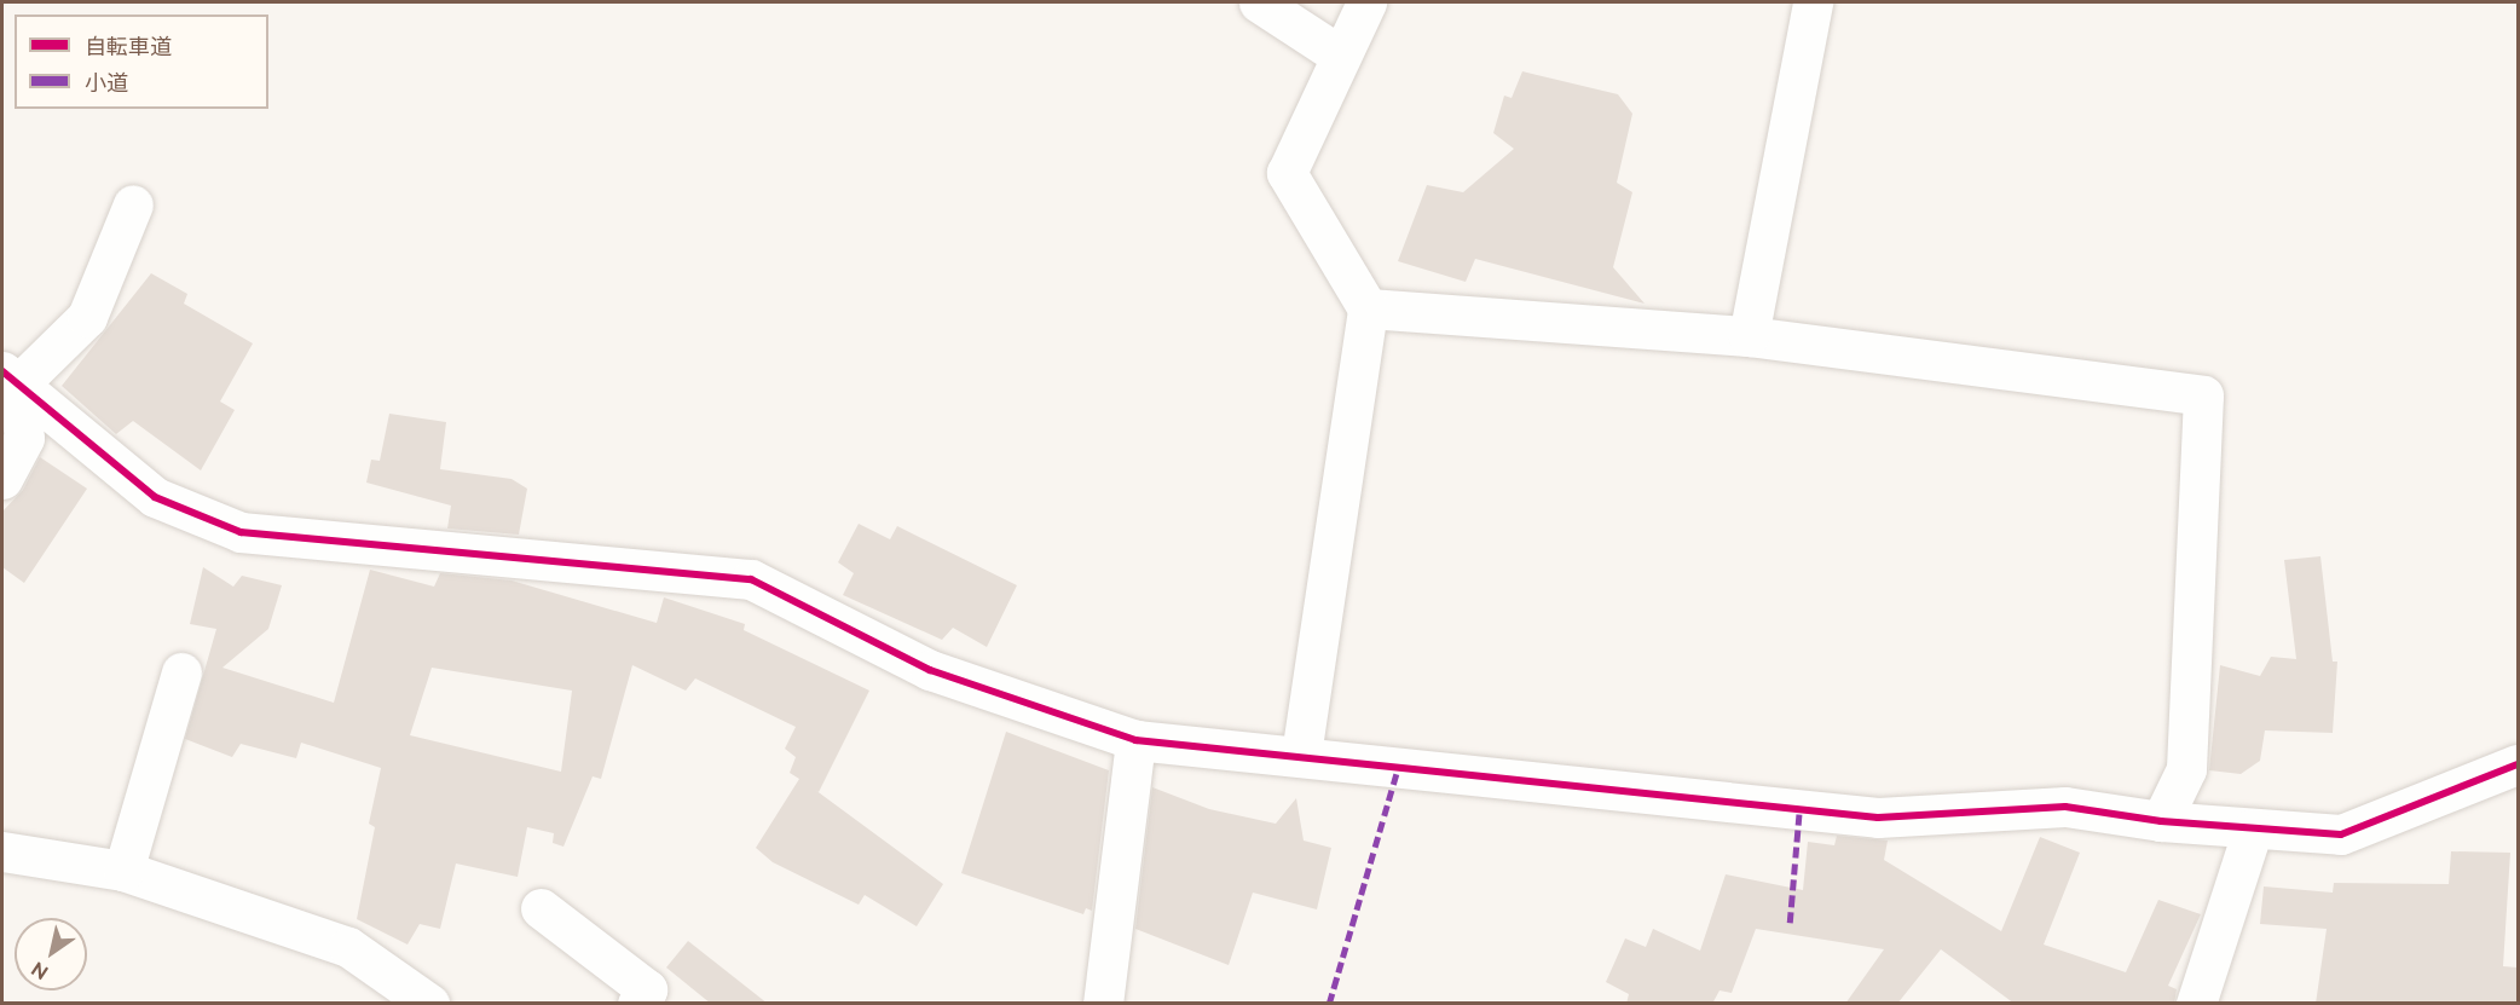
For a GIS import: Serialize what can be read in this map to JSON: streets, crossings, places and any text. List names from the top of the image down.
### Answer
{
  "legend": ["自転車道", "小道"],
  "north": "bottom left"
}
